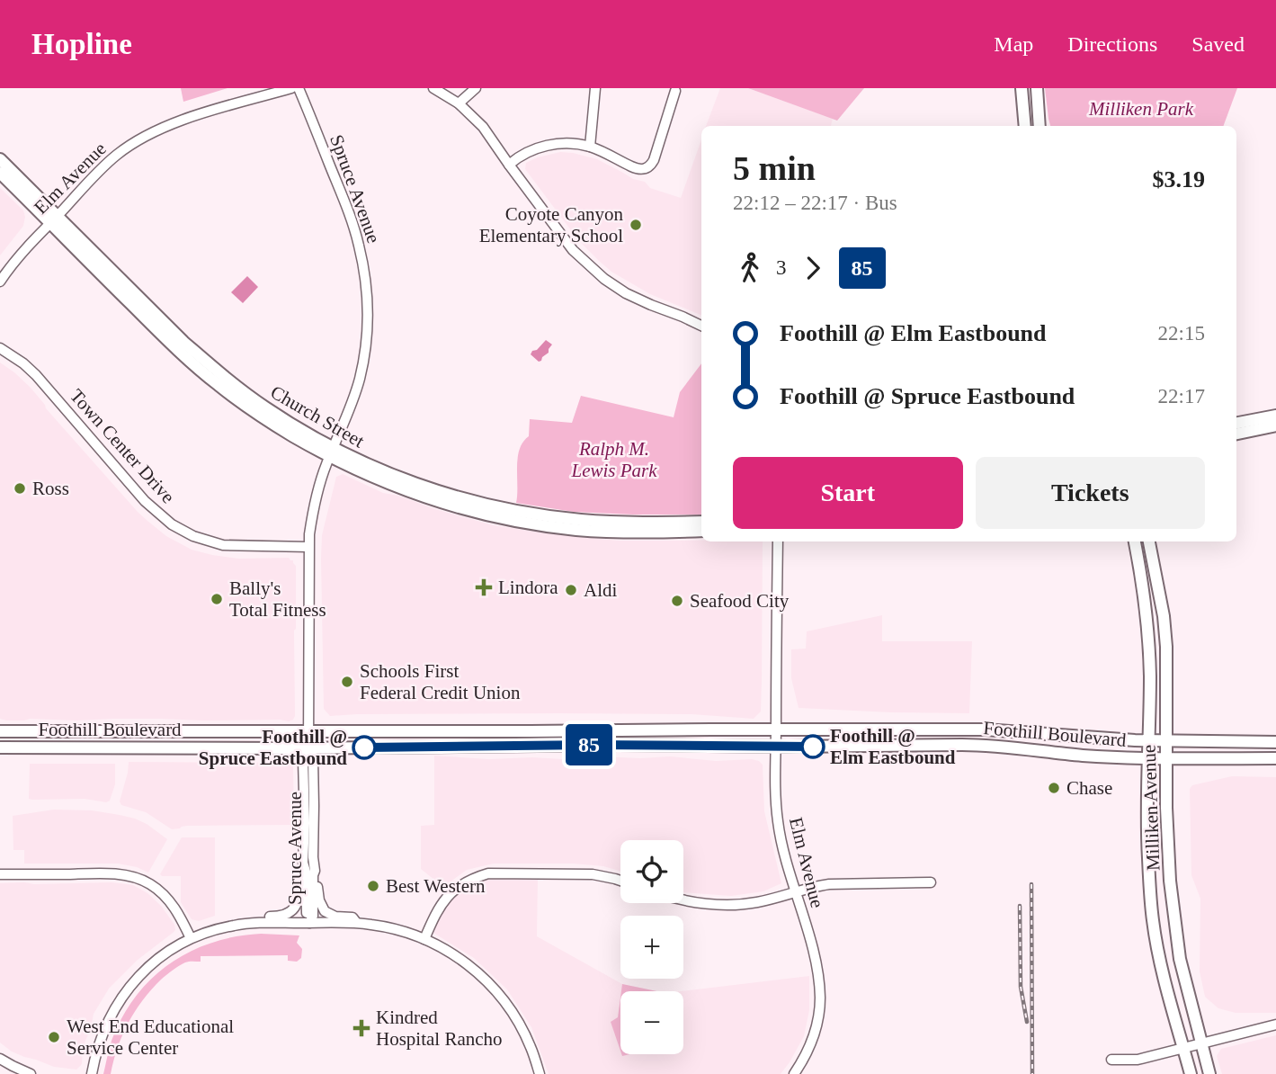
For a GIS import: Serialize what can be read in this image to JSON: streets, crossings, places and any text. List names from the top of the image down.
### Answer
{
  "streets": {
    "main road": ["Church Street", "Foothill Boulevard", "Milliken Avenue"],
    "street": ["Elm Avenue", "Spruce Avenue", "Town Center Drive"]
  },
  "crossings": [
    ["Elm Avenue", "Church Street"],
    ["Elm Avenue", "Foothill Boulevard"],
    ["Spruce Avenue", "Church Street"],
    ["Spruce Avenue", "Town Center Drive"],
    ["Spruce Avenue", "Foothill Boulevard"],
    ["Foothill Boulevard", "Milliken Avenue"]
  ],
  "parks": ["Milliken Park", "Ralph M. Lewis Park"],
  "places": {
    "other": [
      "Coyote Canyon Elementary School",
      "Ross",
      "Aldi",
      "Bally's Total Fitness",
      "Seafood City",
      "Schools First Federal Credit Union",
      "Foothill @ Elm Eastbound",
      "Foothill @ Spruce Eastbound",
      "Chase",
      "Best Western",
      "West End Educational Service Center"
    ],
    "health": ["Lindora", "Kindred Hospital Rancho"]
  },
  "lines": ["bus line 85"],
  "page": {
    "header": "Hopline",
    "nav": ["Map", "Directions", "Saved"],
    "on_map": "85",
    "heading": ["5 min", "22:12 – 22:17 · Bus", "$3.19"],
    "legs": ["3", "85"],
    "list": [
      {
        "name": "Foothill @ Elm Eastbound",
        "value": "22:15"
      },
      {
        "name": "Foothill @ Spruce Eastbound",
        "value": "22:17"
      }
    ],
    "buttons": ["Start", "Tickets"],
    "map_buttons": ["+", "−"]
  }
}
